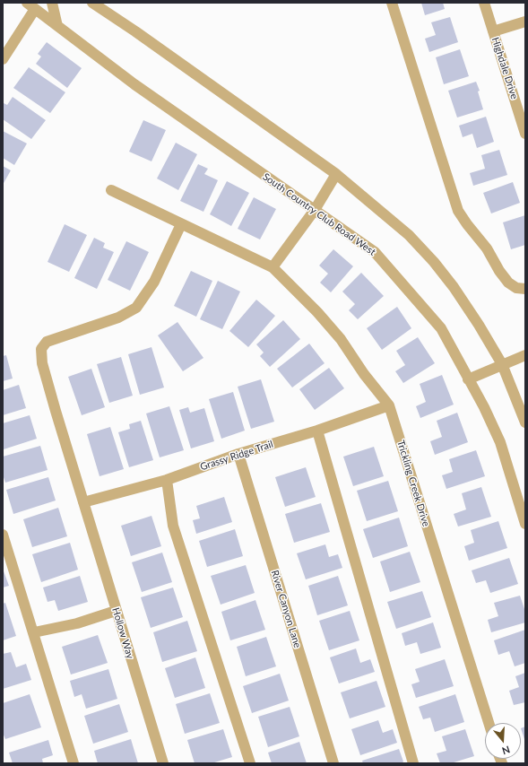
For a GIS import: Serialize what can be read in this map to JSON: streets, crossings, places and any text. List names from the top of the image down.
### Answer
{
  "streets": {
    "street": [
      "Highdale Drive",
      "South Country Club Road West",
      "Grassy Ridge Trail",
      "Trickling Creek Drive",
      "River Canyon Lane",
      "Hollow Way"
    ]
  },
  "crossings": [
    ["Grassy Ridge Trail", "Trickling Creek Drive"],
    ["Grassy Ridge Trail", "River Canyon Lane"],
    ["Grassy Ridge Trail", "Hollow Way"],
    ["Trickling Creek Drive", "Hollow Way"]
  ],
  "north": "bottom"
}
